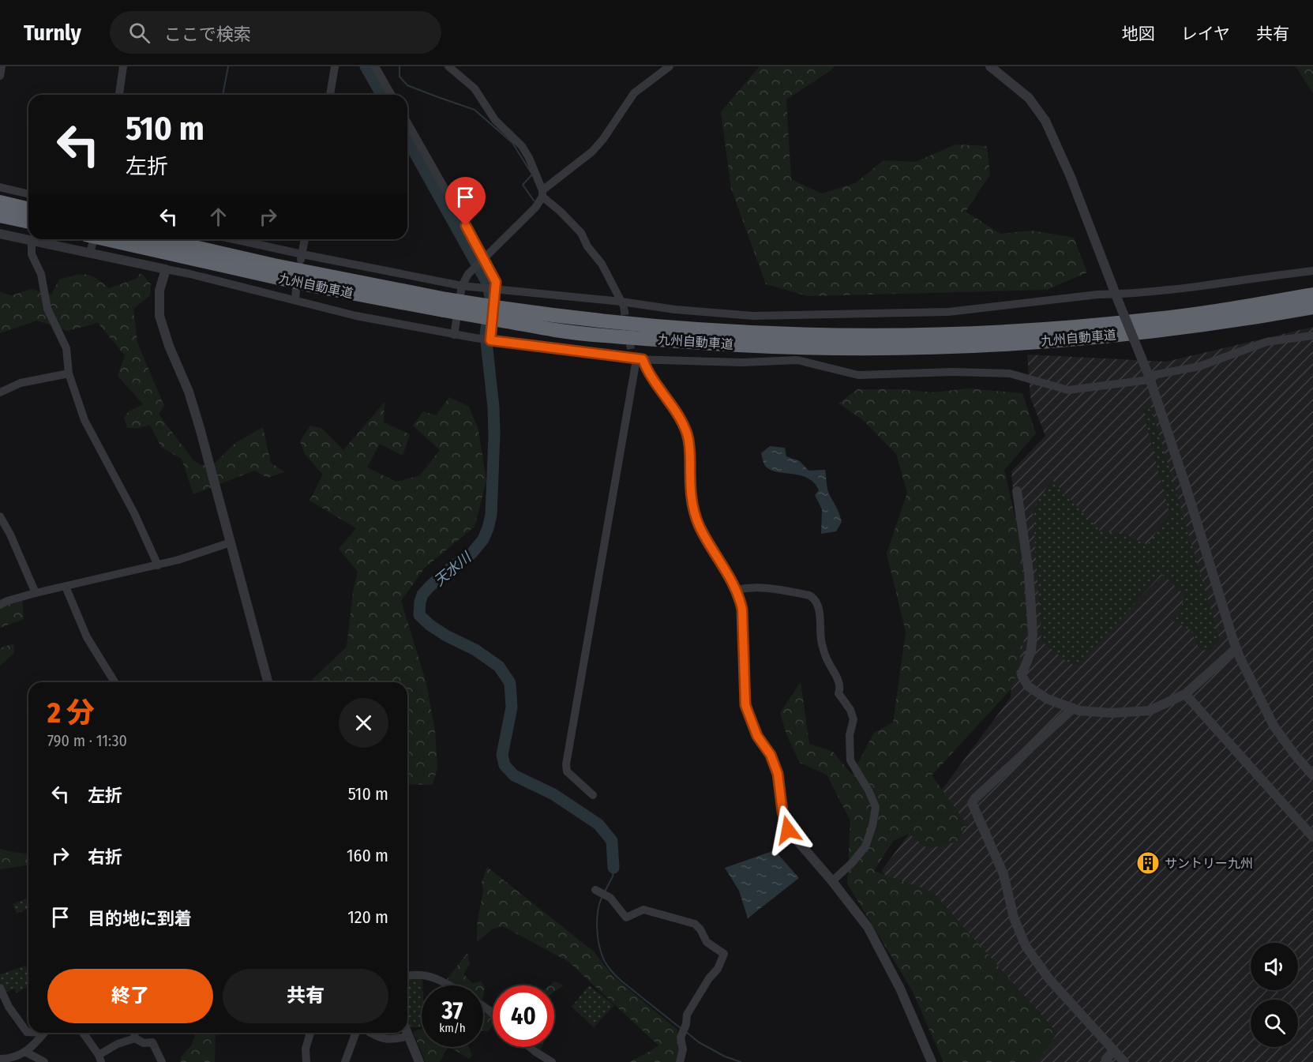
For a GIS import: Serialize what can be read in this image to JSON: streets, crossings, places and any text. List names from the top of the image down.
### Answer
{
  "streets": {
    "highway": ["九州自動車道"]
  },
  "water": ["天水川"],
  "places": {
    "building": ["サントリー九州"]
  },
  "page": {
    "header": "Turnly",
    "search": "ここで検索",
    "nav": ["地図", "レイヤ", "共有"],
    "turn": ["510 m", "左折"],
    "heading": ["2 分", "790 m · 11:30"],
    "list": [
      {
        "name": "左折",
        "value": "510 m"
      },
      {
        "name": "右折",
        "value": "160 m"
      },
      {
        "name": "目的地に到着",
        "value": "120 m"
      }
    ],
    "buttons": ["終了", "共有"],
    "speed": "37 km/h",
    "limit": "40"
  }
}
